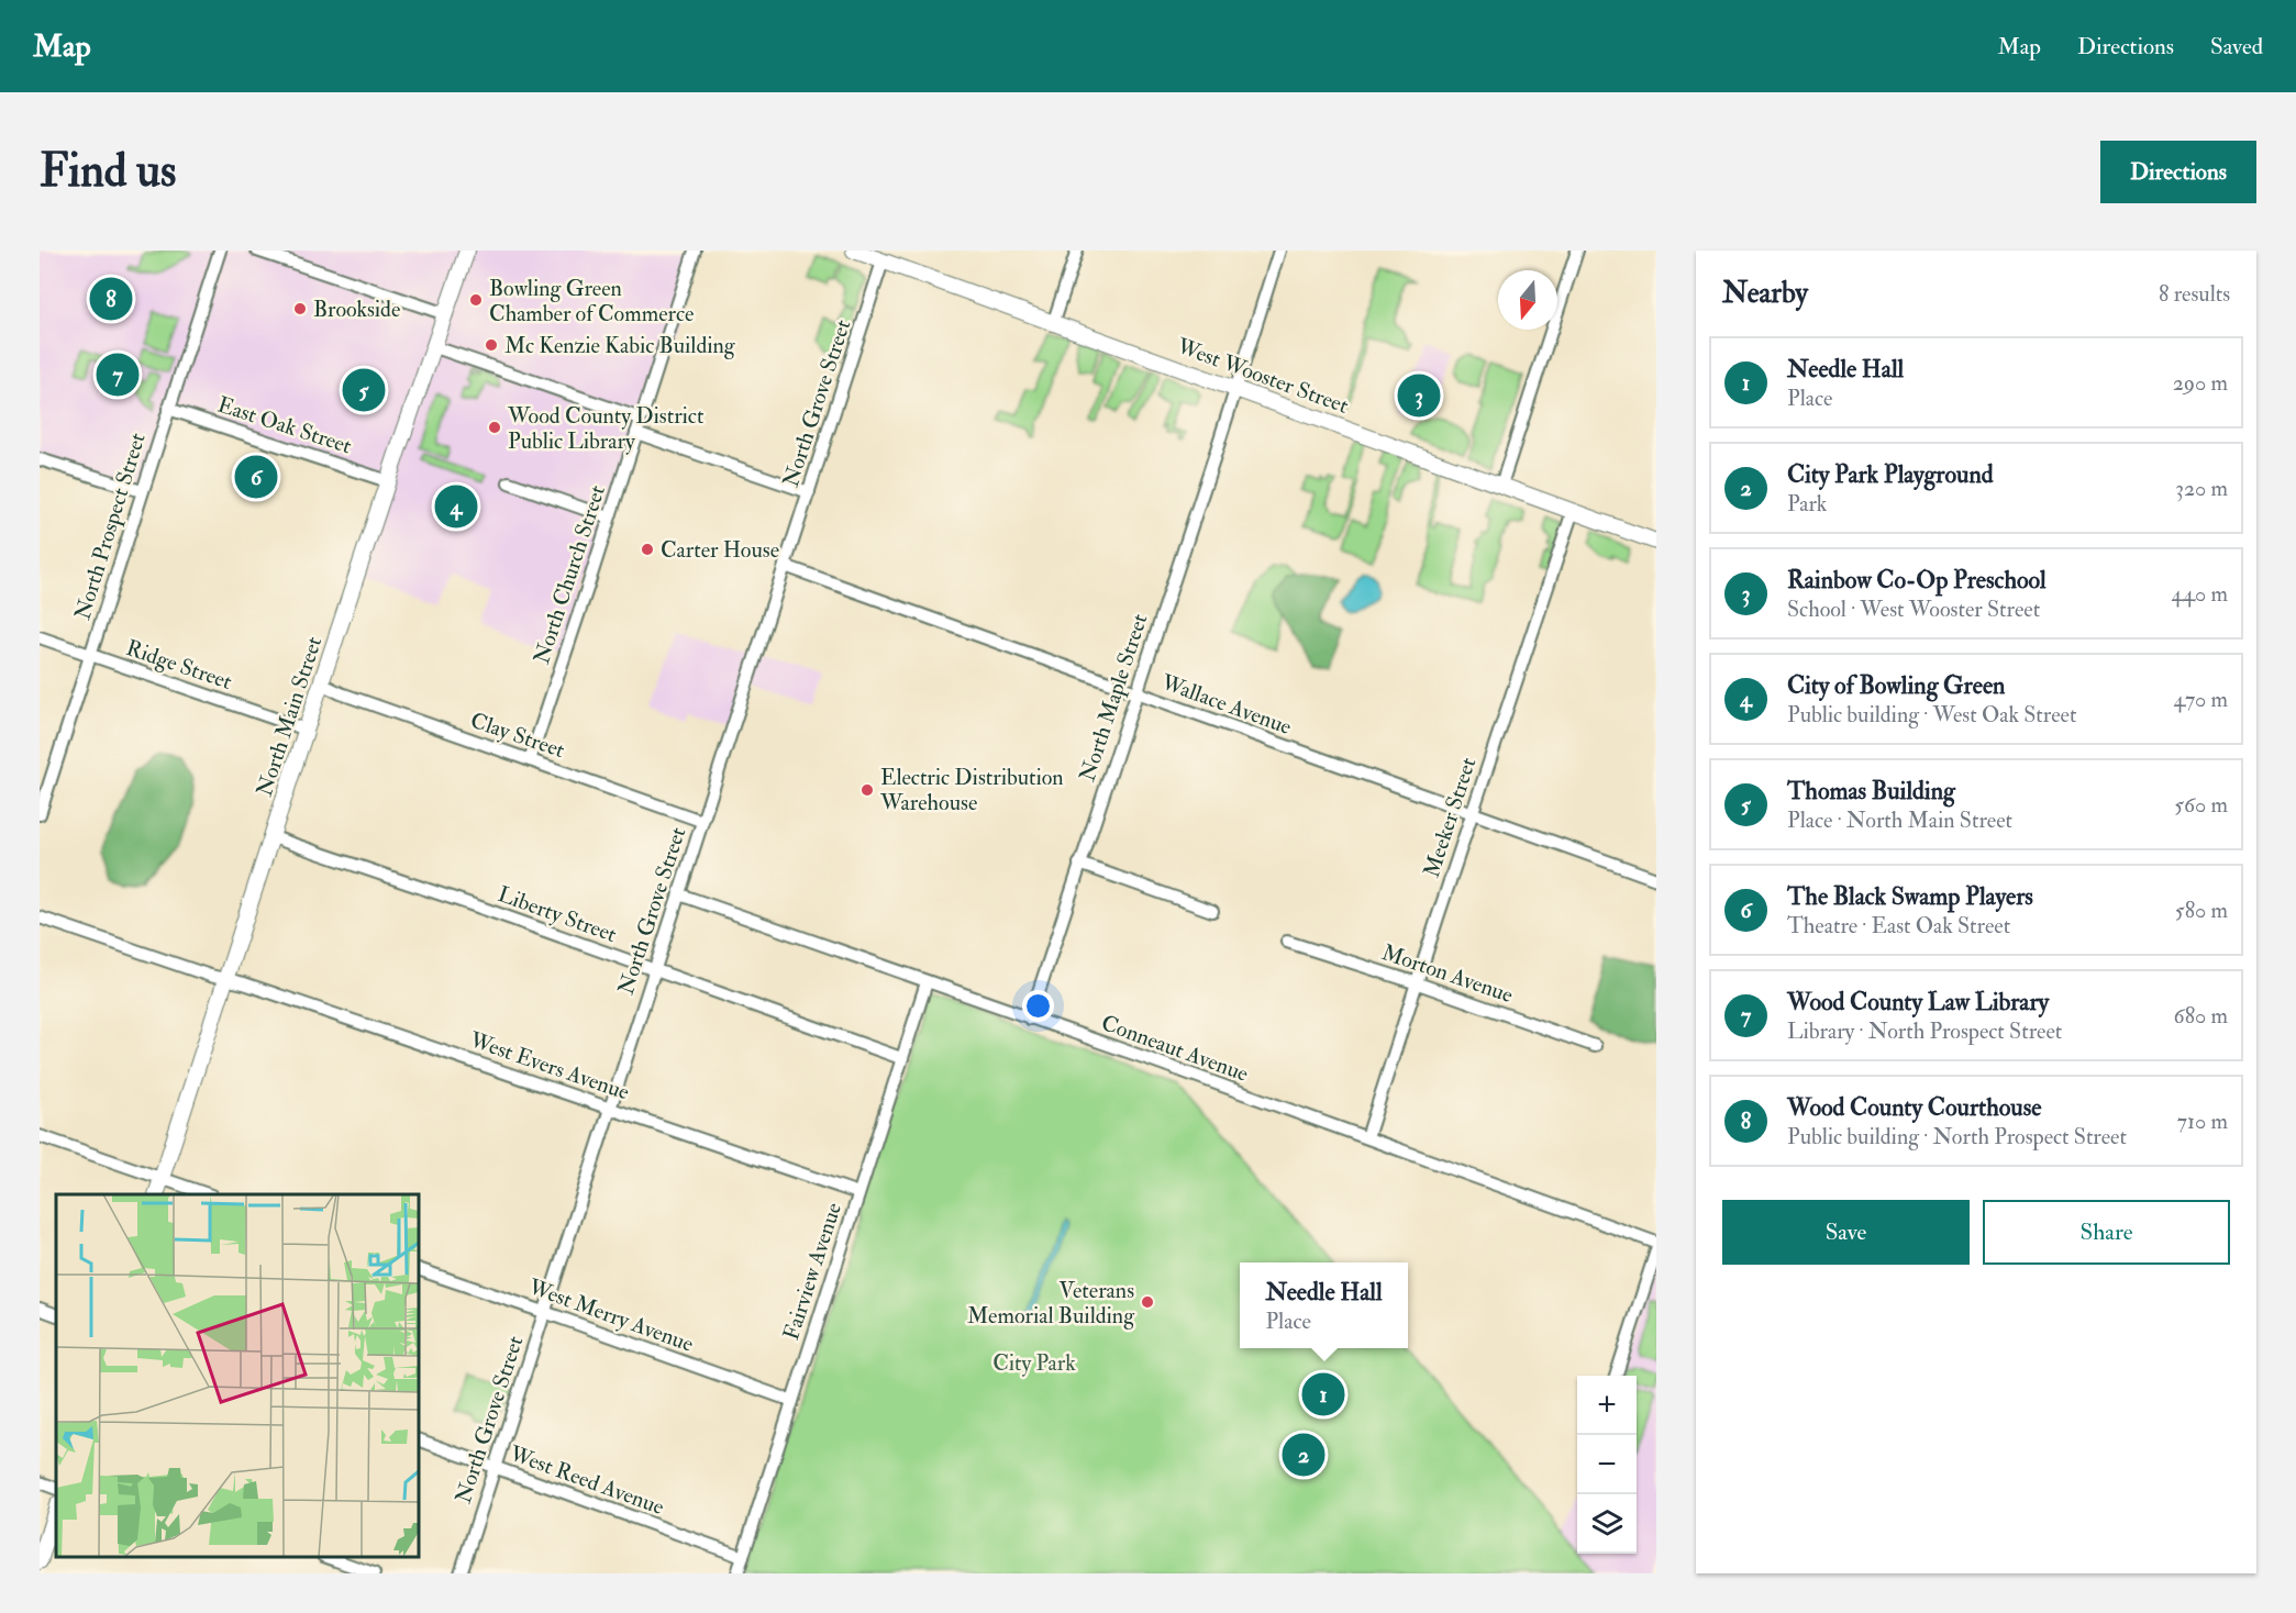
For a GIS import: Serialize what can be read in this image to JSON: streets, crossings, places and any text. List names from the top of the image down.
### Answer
{
  "streets": {
    "main road": ["West Wooster Street", "North Main Street"],
    "street": [
      "North Grove Street",
      "East Oak Street",
      "North Prospect Street",
      "North Church Street",
      "Ridge Street",
      "North Maple Street",
      "Wallace Avenue",
      "Clay Street",
      "Meeker Street",
      "Liberty Street",
      "Morton Avenue",
      "Conneaut Avenue",
      "West Evers Avenue",
      "Fairview Avenue",
      "West Merry Avenue",
      "West Reed Avenue"
    ]
  },
  "crossings": [
    ["West Wooster Street", "North Grove Street"],
    ["West Wooster Street", "North Maple Street"],
    ["West Wooster Street", "Meeker Street"],
    ["North Grove Street", "Wallace Avenue"],
    ["North Grove Street", "Clay Street"],
    ["North Grove Street", "Liberty Street"],
    ["North Grove Street", "Conneaut Avenue"],
    ["North Grove Street", "West Evers Avenue"],
    ["North Grove Street", "West Merry Avenue"],
    ["North Grove Street", "West Reed Avenue"],
    ["East Oak Street", "North Prospect Street"],
    ["East Oak Street", "North Main Street"],
    ["North Prospect Street", "Ridge Street"],
    ["North Church Street", "Clay Street"],
    ["Ridge Street", "North Main Street"],
    ["North Maple Street", "Wallace Avenue"],
    ["North Maple Street", "Conneaut Avenue"],
    ["Wallace Avenue", "Meeker Street"],
    ["North Main Street", "Clay Street"],
    ["North Main Street", "Liberty Street"],
    ["North Main Street", "West Evers Avenue"],
    ["Meeker Street", "Morton Avenue"],
    ["Meeker Street", "Conneaut Avenue"],
    ["Liberty Street", "Fairview Avenue"],
    ["Conneaut Avenue", "Fairview Avenue"],
    ["West Evers Avenue", "Fairview Avenue"],
    ["Fairview Avenue", "West Merry Avenue"],
    ["Fairview Avenue", "West Reed Avenue"]
  ],
  "parks": ["City Park"],
  "places": [
    "Bowling Green Chamber of Commerce",
    "Brookside",
    "Mc Kenzie Kabic Building",
    "Wood County District Public Library",
    "Carter House",
    "Electric Distribution Warehouse",
    "Veterans Memorial Building"
  ],
  "north": "bottom",
  "page": {
    "header": "Map",
    "nav": ["Map", "Directions", "Saved"],
    "buttons": [
      "Directions",
      ["Save", "Share"]
    ],
    "title": "Find us",
    "heading": ["Nearby", "8 results"],
    "pins": [
      "8",
      "7",
      "5",
      "3",
      "6",
      "4",
      "1",
      "2"
    ],
    "list": [
      {
        "mark": "1",
        "name": "Needle Hall",
        "note": "Place",
        "value": "290 m"
      },
      {
        "mark": "2",
        "name": "City Park Playground",
        "note": "Park",
        "value": "320 m"
      },
      {
        "mark": "3",
        "name": "Rainbow Co-Op Preschool",
        "note": "School · West Wooster Street",
        "value": "440 m"
      },
      {
        "mark": "4",
        "name": "City of Bowling Green",
        "note": "Public building · West Oak Street",
        "value": "470 m"
      },
      {
        "mark": "5",
        "name": "Thomas Building",
        "note": "Place · North Main Street",
        "value": "560 m"
      },
      {
        "mark": "6",
        "name": "The Black Swamp Players",
        "note": "Theatre · East Oak Street",
        "value": "580 m"
      },
      {
        "mark": "7",
        "name": "Wood County Law Library",
        "note": "Library · North Prospect Street",
        "value": "680 m"
      },
      {
        "mark": "8",
        "name": "Wood County Courthouse",
        "note": "Public building · North Prospect Street",
        "value": "710 m"
      }
    ],
    "popup": ["Needle Hall", "Place"],
    "map_buttons": ["+", "−"]
  }
}
